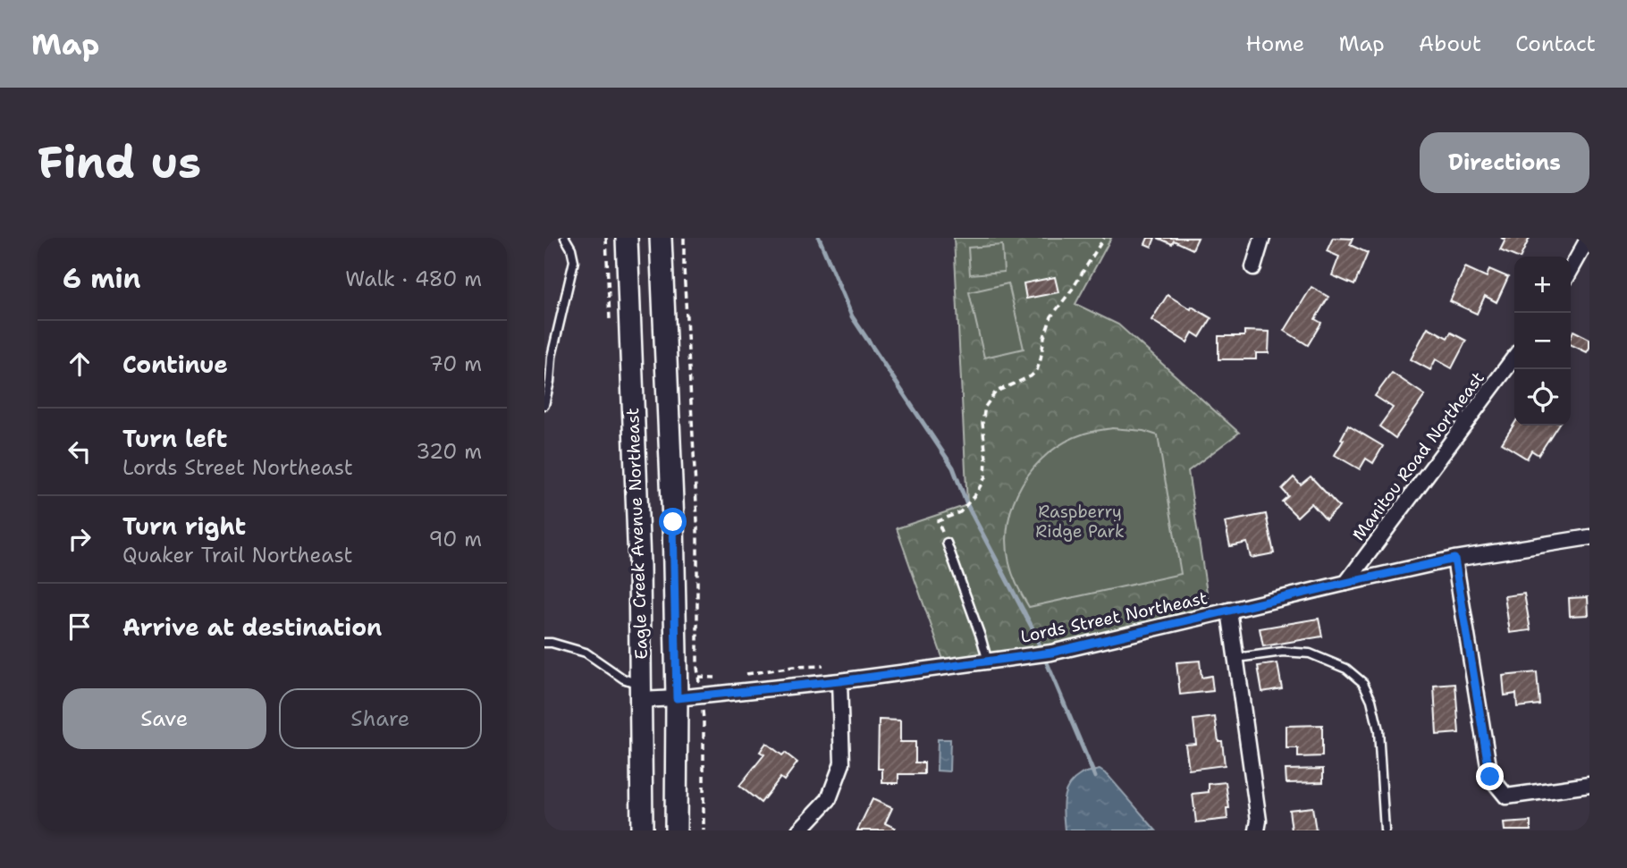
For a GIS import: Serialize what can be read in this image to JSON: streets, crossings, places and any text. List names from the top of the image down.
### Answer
{
  "streets": {
    "main road": ["Eagle Creek Avenue Northeast"],
    "street": ["Manitou Road Northeast", "Lords Street Northeast"]
  },
  "crossings": [
    ["Manitou Road Northeast", "Lords Street Northeast"],
    ["Eagle Creek Avenue Northeast", "Lords Street Northeast"]
  ],
  "parks": ["Raspberry Ridge Park"],
  "page": {
    "header": "Map",
    "nav": [
      "Home",
      "Map",
      "About",
      "Contact"
    ],
    "buttons": [
      "Directions",
      ["Save", "Share"]
    ],
    "title": "Find us",
    "heading": ["6 min", "Walk · 480 m"],
    "map_buttons": ["+", "−"],
    "list": [
      ["Continue", "70 m"],
      ["Turn left", "Lords Street Northeast", "320 m"],
      ["Turn right", "Quaker Trail Northeast", "90 m"],
      "Arrive at destination"
    ]
  }
}
